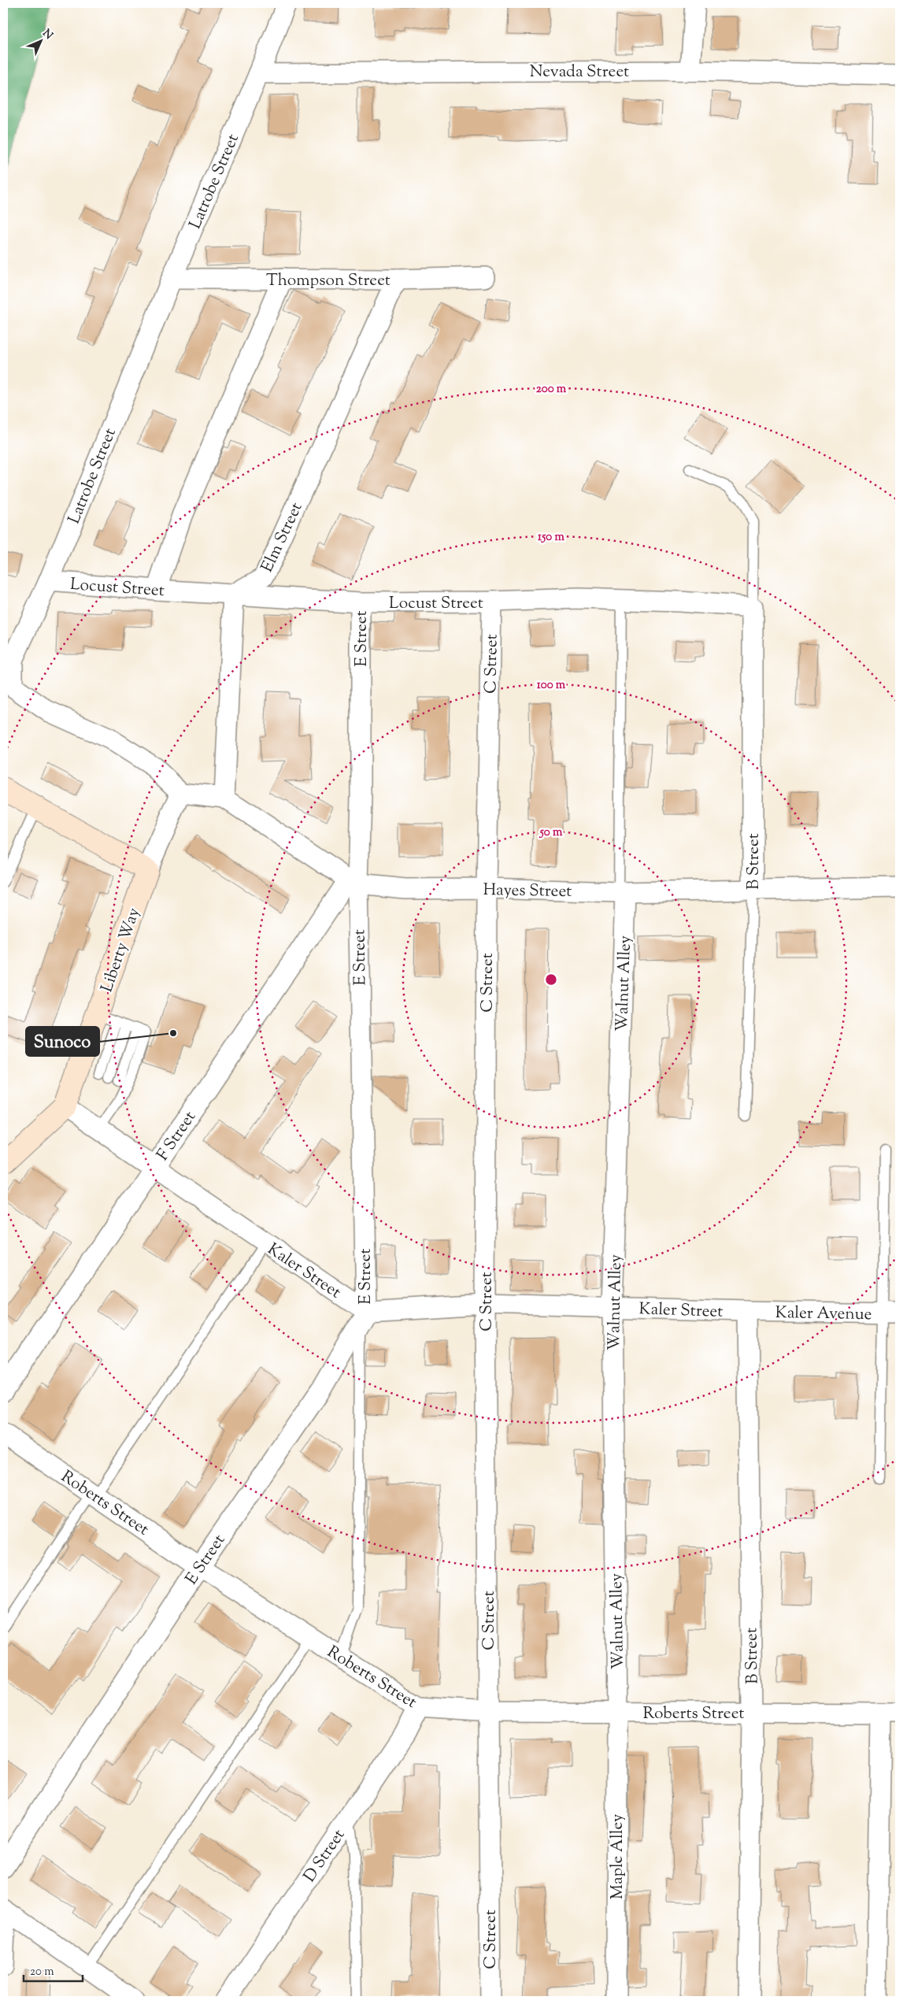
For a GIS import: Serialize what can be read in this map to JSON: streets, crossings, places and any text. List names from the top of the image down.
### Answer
{
  "streets": {
    "street": [
      "Nevada Street",
      "Latrobe Street",
      "Thompson Street",
      "Elm Street",
      "Locust Street",
      "E Street",
      "C Street",
      "B Street",
      "Hayes Street",
      "Liberty Way",
      "Walnut Alley",
      "F Street",
      "Kaler Street",
      "Kaler Avenue",
      "Roberts Street",
      "D Street",
      "Maple Alley"
    ]
  },
  "crossings": [
    ["Nevada Street", "Latrobe Street"],
    ["Latrobe Street", "Thompson Street"],
    ["Latrobe Street", "Locust Street"],
    ["Latrobe Street", "Hayes Street"],
    ["Thompson Street", "Elm Street"],
    ["Elm Street", "Locust Street"],
    ["Locust Street", "E Street"],
    ["Locust Street", "C Street"],
    ["Locust Street", "B Street"],
    ["E Street", "Hayes Street"],
    ["E Street", "F Street"],
    ["E Street", "Kaler Street"],
    ["E Street", "Roberts Street"],
    ["C Street", "Hayes Street"],
    ["C Street", "Kaler Street"],
    ["C Street", "Roberts Street"],
    ["B Street", "Hayes Street"],
    ["B Street", "Kaler Street"],
    ["B Street", "Kaler Avenue"],
    ["B Street", "Roberts Street"],
    ["Hayes Street", "Walnut Alley"],
    ["Hayes Street", "F Street"],
    ["Liberty Way", "Kaler Street"],
    ["Walnut Alley", "Kaler Street"],
    ["Walnut Alley", "Roberts Street"],
    ["Walnut Alley", "Maple Alley"],
    ["F Street", "Kaler Street"],
    ["Kaler Street", "Kaler Avenue"],
    ["Roberts Street", "D Street"],
    ["Roberts Street", "Maple Alley"]
  ],
  "places": ["Sunoco"],
  "scale_bar": "20 m",
  "north": "top right",
  "rings": [
    "200 m",
    "150 m",
    "100 m",
    "50 m"
  ]
}
